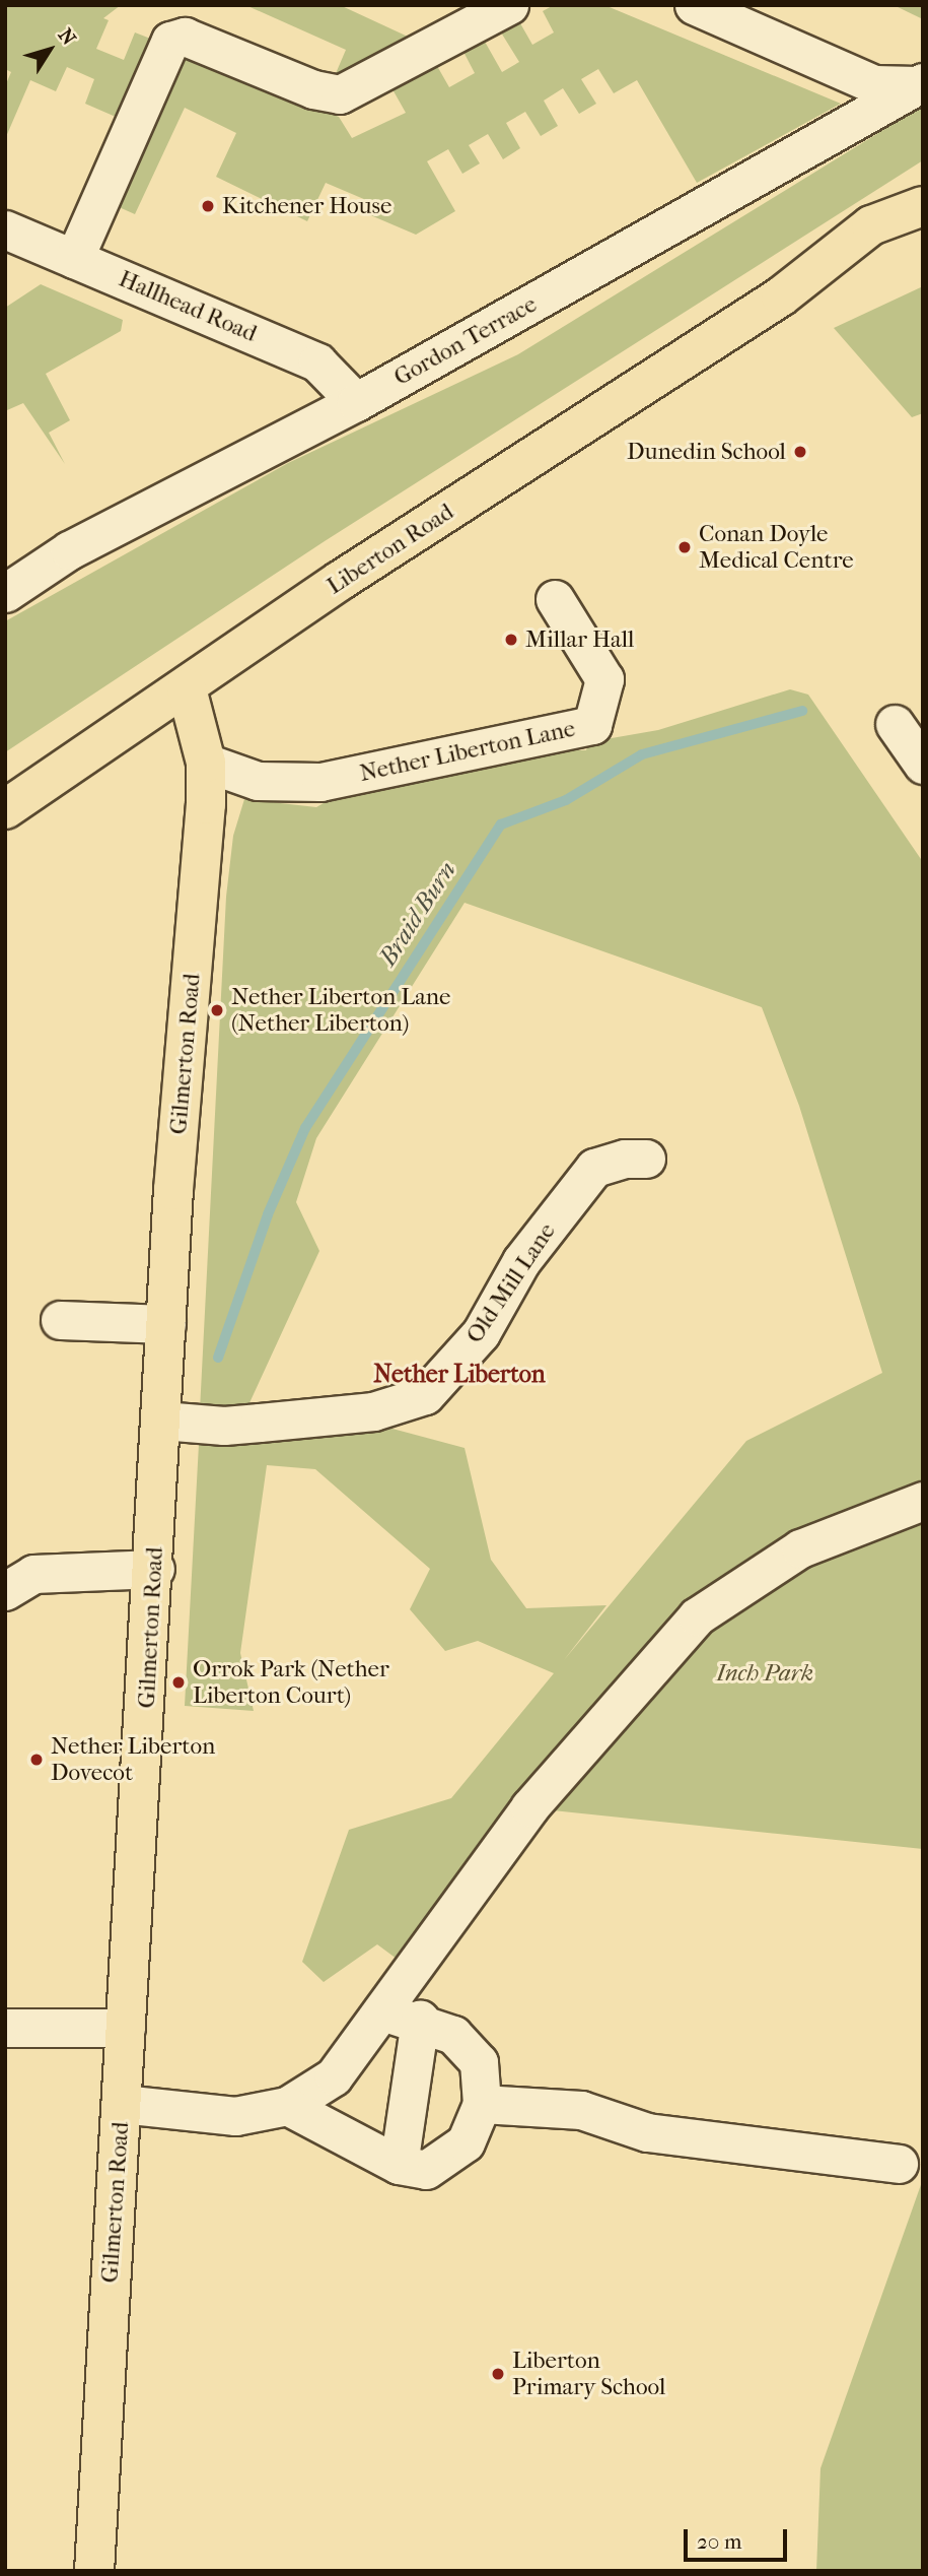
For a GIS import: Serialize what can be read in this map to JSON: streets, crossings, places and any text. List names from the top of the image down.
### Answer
{
  "streets": {
    "main road": ["Liberton Road", "Gilmerton Road"],
    "street": [
      "Hallhead Road",
      "Gordon Terrace",
      "Nether Liberton Lane",
      "Old Mill Lane"
    ]
  },
  "crossings": [
    ["Hallhead Road", "Gordon Terrace"],
    ["Liberton Road", "Gilmerton Road"],
    ["Nether Liberton Lane", "Gilmerton Road"],
    ["Gilmerton Road", "Old Mill Lane"]
  ],
  "districts": ["Nether Liberton"],
  "water": ["Braid Burn"],
  "parks": ["Inch Park"],
  "places": [
    "Kitchener House",
    "Dunedin School",
    "Conan Doyle Medical Centre",
    "Millar Hall",
    "Nether Liberton Lane (Nether Liberton)",
    "Orrok Park (Nether Liberton Court)",
    "Nether Liberton Dovecot",
    "Liberton Primary School"
  ],
  "scale_bar": "20 m",
  "north": "top right"
}
